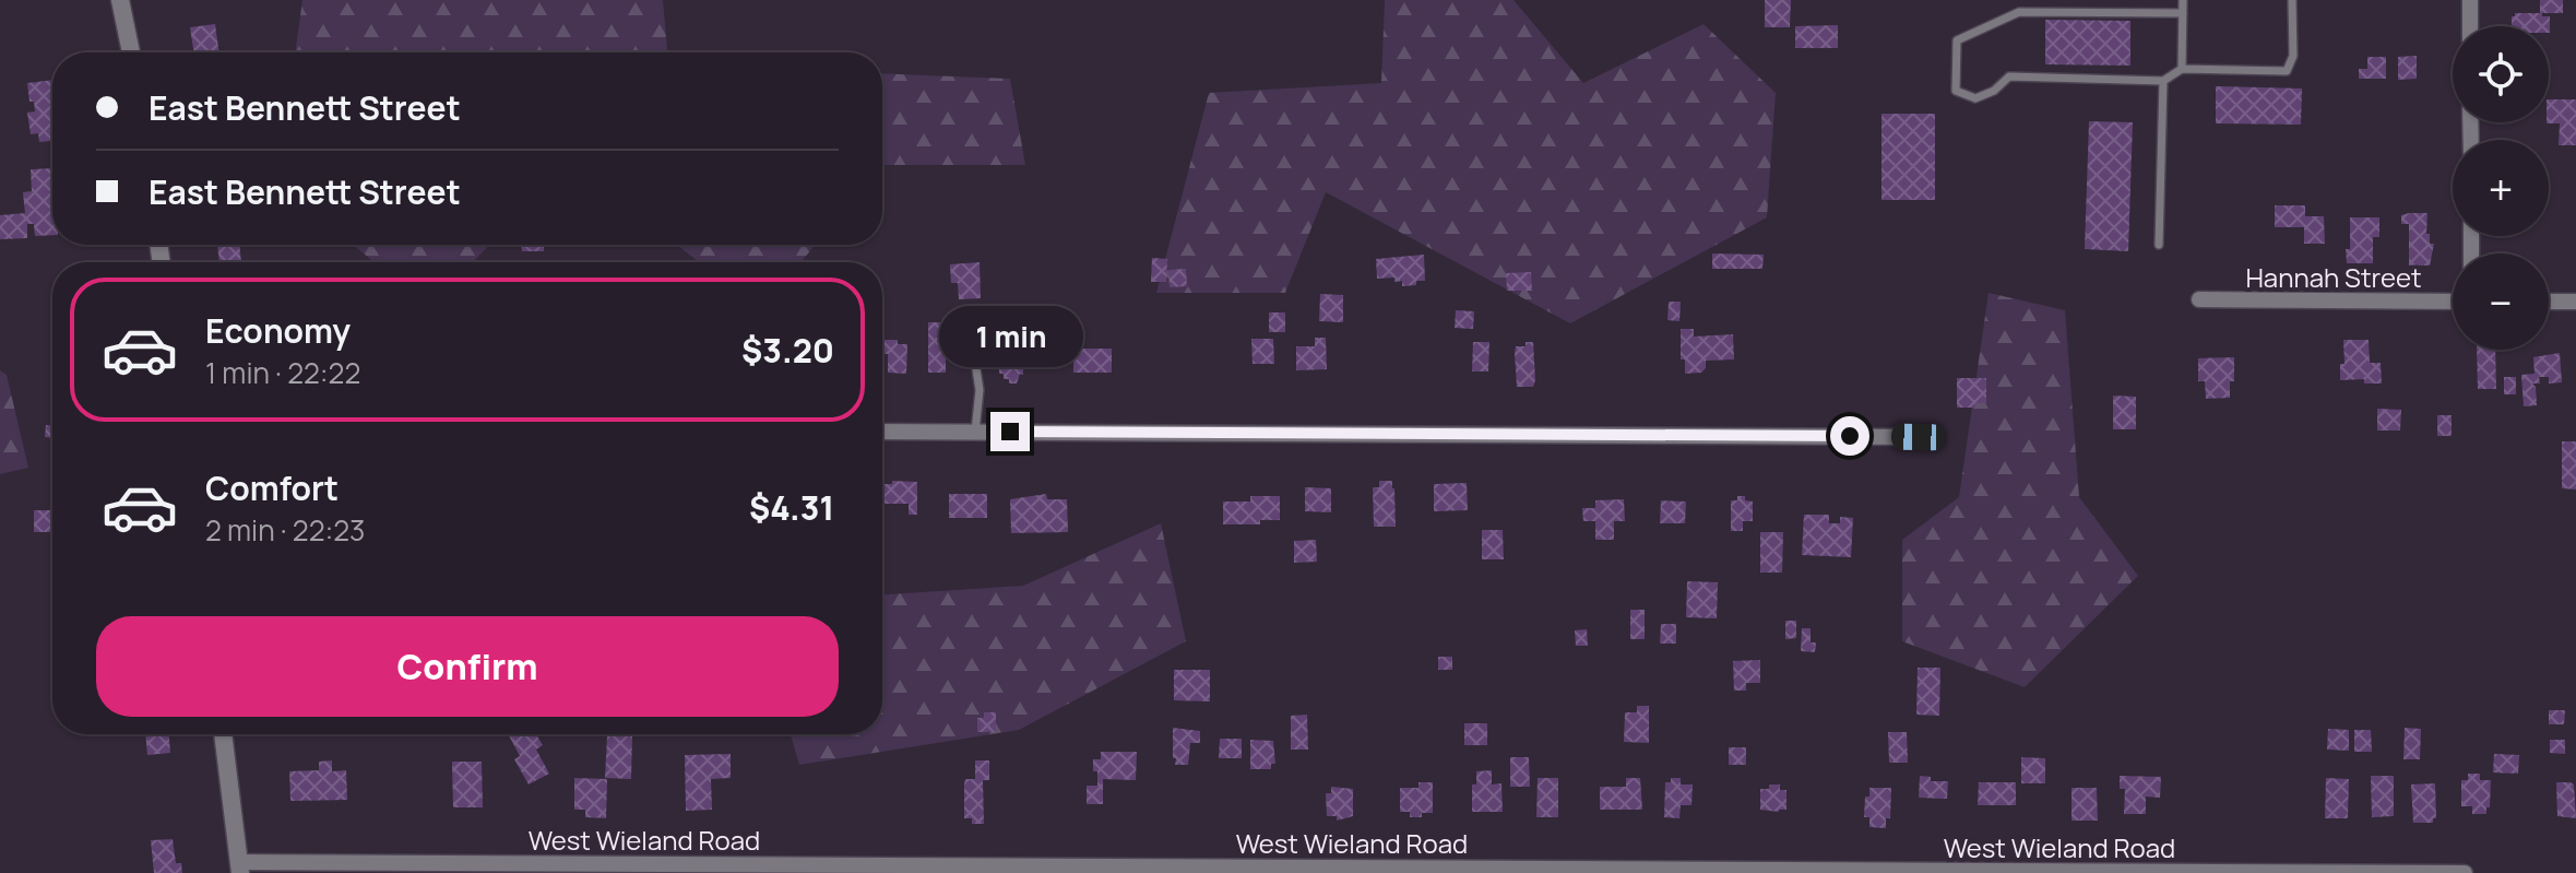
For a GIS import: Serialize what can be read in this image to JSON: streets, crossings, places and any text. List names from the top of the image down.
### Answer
{
  "streets": {
    "street": ["Hannah Street", "West Wieland Road"]
  },
  "page": {
    "map_buttons": ["+", "−"],
    "banner": ["East Bennett Street", "East Bennett Street"],
    "list": [
      {
        "name": "Economy",
        "note": "1 min · 22:22",
        "value": "$3.20"
      },
      {
        "name": "Comfort",
        "note": "2 min · 22:23",
        "value": "$4.31"
      }
    ],
    "bubble": "1 min",
    "buttons": "Confirm"
  }
}
